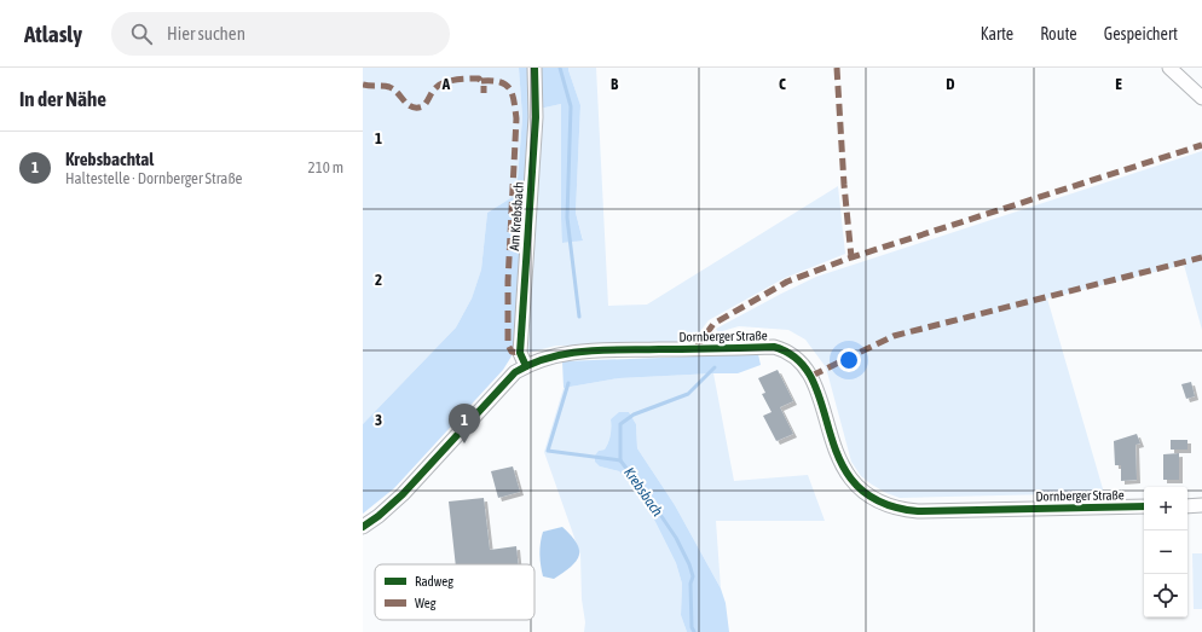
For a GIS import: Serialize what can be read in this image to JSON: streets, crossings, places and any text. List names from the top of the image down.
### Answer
{
  "streets": {
    "street": ["Am Krebsbach", "Dornberger Straße"]
  },
  "crossings": [
    ["Am Krebsbach", "Dornberger Straße"]
  ],
  "water": ["Krebsbach"],
  "legend": ["Radweg", "Weg"],
  "page": {
    "header": "Atlasly",
    "search": "Hier suchen",
    "nav": ["Karte", "Route", "Gespeichert"],
    "heading": "In der Nähe",
    "list": [
      {
        "mark": "1",
        "name": "Krebsbachtal",
        "note": "Haltestelle · Dornberger Straße",
        "value": "210 m"
      }
    ],
    "pins": "1",
    "map_buttons": ["+", "−"]
  },
  "grid": {
    "columns": [
      "A",
      "B",
      "C",
      "D",
      "E"
    ],
    "rows": ["1", "2", "3"]
  }
}
